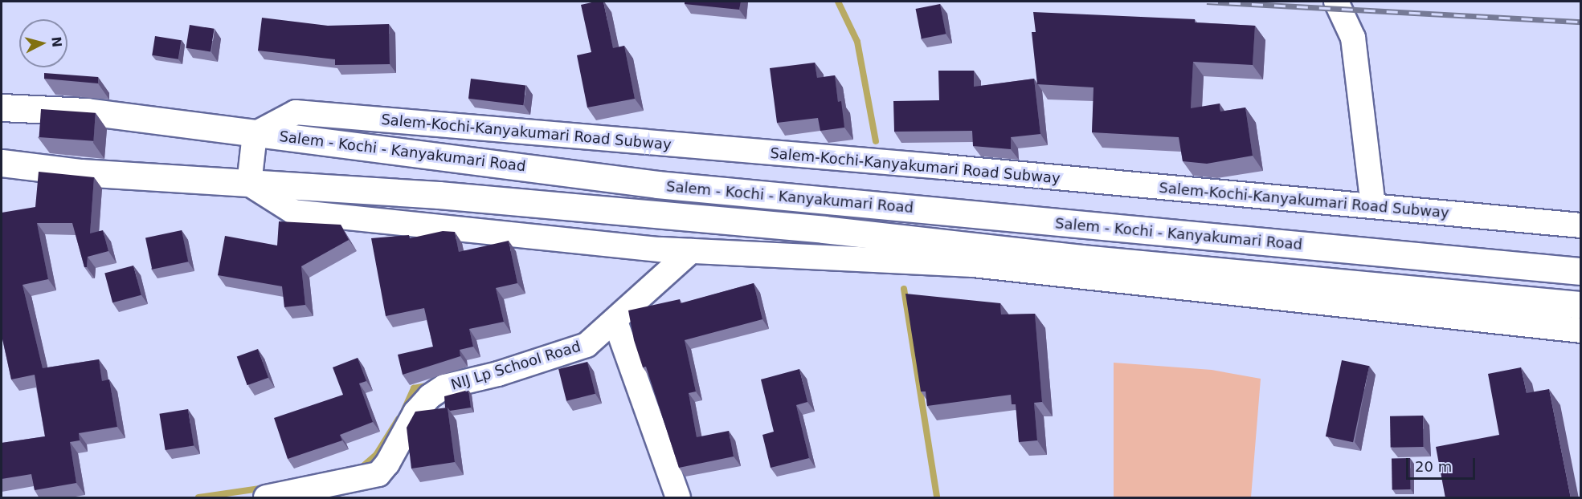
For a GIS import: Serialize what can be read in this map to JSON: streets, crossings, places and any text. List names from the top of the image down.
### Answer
{
  "streets": {
    "highway": ["Salem - Kochi - Kanyakumari Road"],
    "street": ["Salem-Kochi-Kanyakumari Road Subway", "NIJ Lp School Road"]
  },
  "crossings": [
    ["Salem-Kochi-Kanyakumari Road Subway", "Salem - Kochi - Kanyakumari Road"]
  ],
  "scale_bar": "20 m",
  "north": "right"
}
